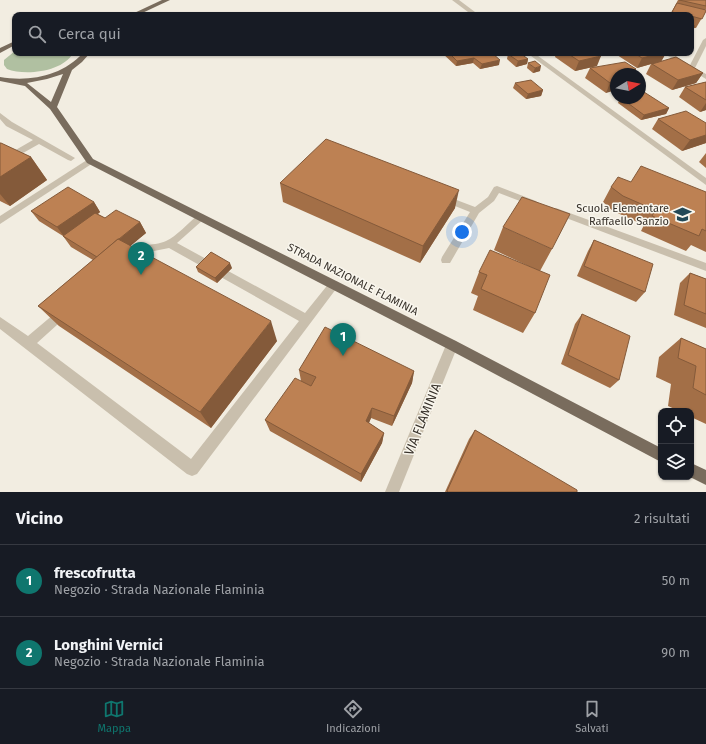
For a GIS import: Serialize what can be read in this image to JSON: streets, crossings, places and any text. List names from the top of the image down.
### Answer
{
  "streets": {
    "main road": ["STRADA NAZIONALE FLAMINIA"],
    "street": ["VIA FLAMINIA"]
  },
  "crossings": [
    ["STRADA NAZIONALE FLAMINIA", "VIA FLAMINIA"]
  ],
  "places": {
    "school or university": ["Scuola Elementare Raffaello Sanzio"]
  },
  "north": "right",
  "page": {
    "search": "Cerca qui",
    "pins": ["2", "1"],
    "heading": ["Vicino", "2 risultati"],
    "list": [
      {
        "mark": "1",
        "name": "frescofrutta",
        "note": "Negozio · Strada Nazionale Flaminia",
        "value": "50 m"
      },
      {
        "mark": "2",
        "name": "Longhini Vernici",
        "note": "Negozio · Strada Nazionale Flaminia",
        "value": "90 m"
      }
    ],
    "nav": ["Mappa", "Indicazioni", "Salvati"]
  }
}
